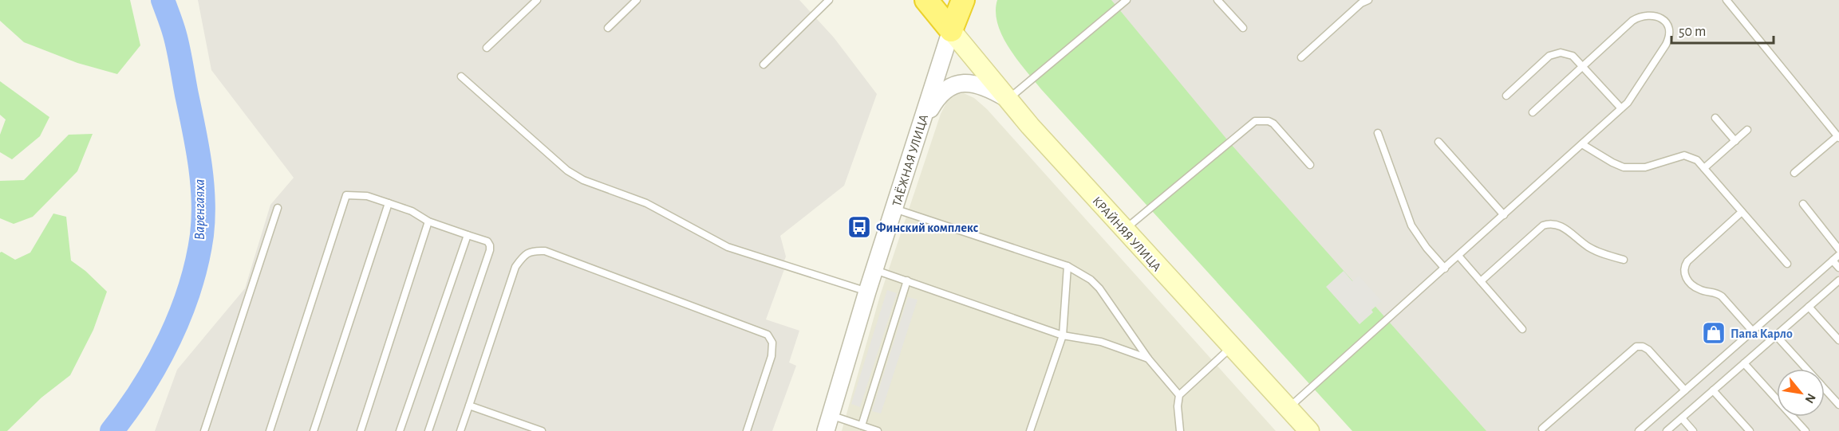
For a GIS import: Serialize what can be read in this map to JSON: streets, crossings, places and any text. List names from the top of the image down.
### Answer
{
  "streets": {
    "highway": ["ТАЁЖНАЯ УЛИЦА"],
    "main road": ["КРАЙНЯЯ УЛИЦА"]
  },
  "crossings": [
    ["ТАЁЖНАЯ УЛИЦА", "КРАЙНЯЯ УЛИЦА"]
  ],
  "water": ["Варенгаяха"],
  "places": {
    "bus stop": ["Финский комплекс"],
    "shop": ["Папа Карло"]
  },
  "scale_bar": "50 m",
  "north": "bottom right"
}
